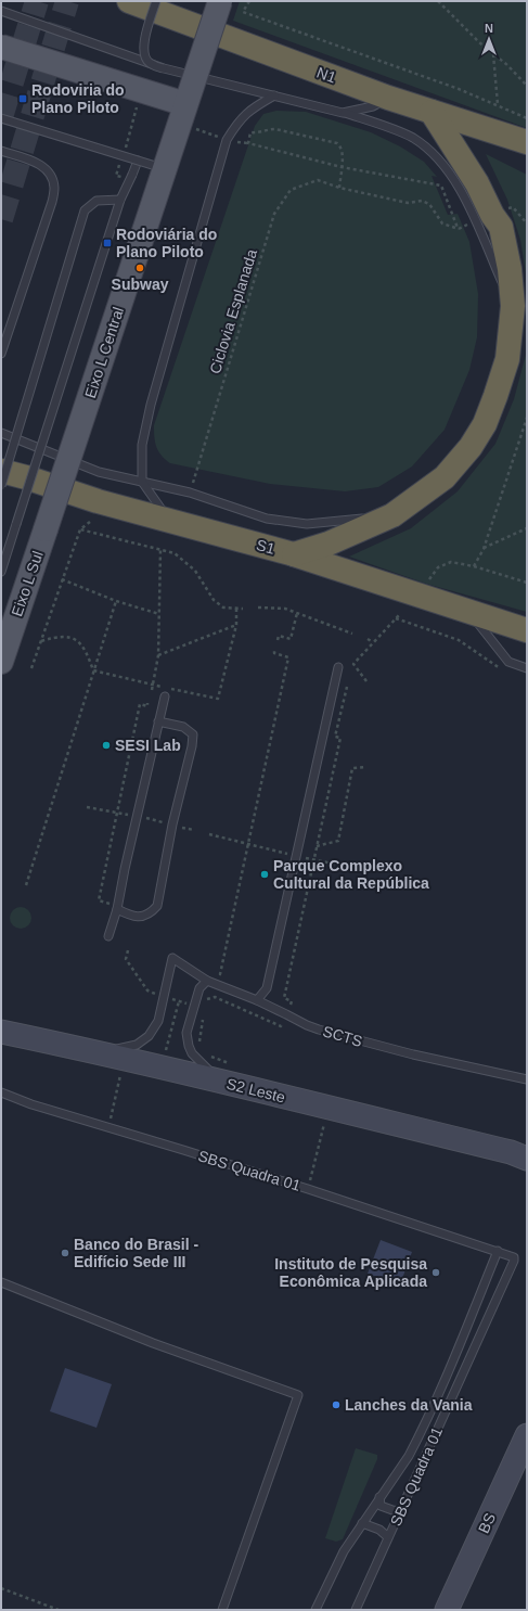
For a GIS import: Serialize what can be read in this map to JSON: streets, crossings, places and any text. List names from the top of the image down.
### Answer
{
  "streets": {
    "highway": ["N1", "S1"],
    "main road": [
      "Eixo L Central",
      "Eixo L Sul",
      "S2 Leste",
      "BS"
    ],
    "lane": ["SCTS", "SBS Quadra 01"],
    "path": ["Ciclovia Esplanada"]
  },
  "crossings": [
    ["Eixo L Central", "Eixo L Sul"],
    ["SCTS", "S2 Leste"]
  ],
  "places": {
    "transit": ["Rodoviria do Plano Piloto", "Rodoviária do Plano Piloto"],
    "other": [
      "Subway",
      "SESI Lab",
      "Parque Complexo Cultural da República",
      "Banco do Brasil - Edifício Sede III",
      "Instituto de Pesquisa Econômica Aplicada",
      "Lanches da Vania"
    ]
  },
  "north": "top"
}
